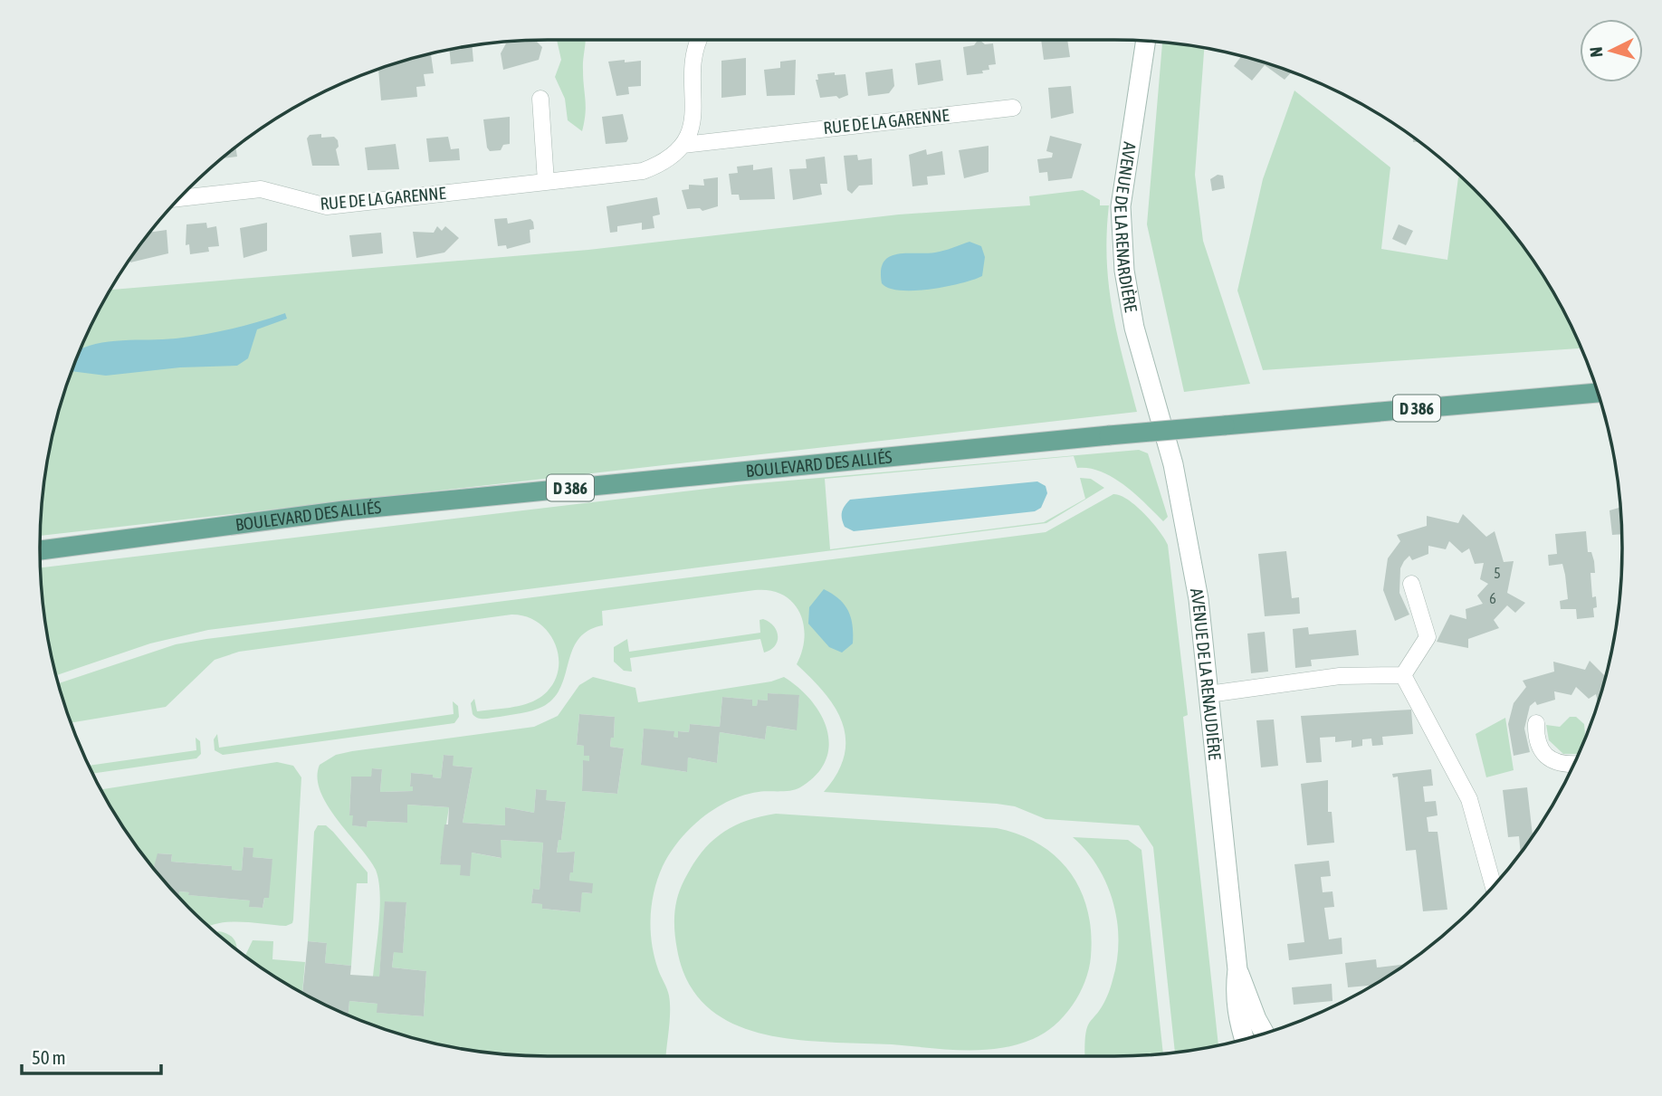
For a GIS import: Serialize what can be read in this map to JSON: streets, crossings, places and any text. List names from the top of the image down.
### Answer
{
  "streets": {
    "main road": ["D 386", "BOULEVARD DES ALLIÉS"],
    "street": ["RUE DE LA GARENNE", "AVENUE DE LA RENARDIÈRE", "AVENUE DE LA RENAUDIÈRE"]
  },
  "crossings": [
    ["AVENUE DE LA RENARDIÈRE", "AVENUE DE LA RENAUDIÈRE"]
  ],
  "house_numbers": ["5", "6"],
  "scale_bar": "50 m",
  "north": "left"
}
